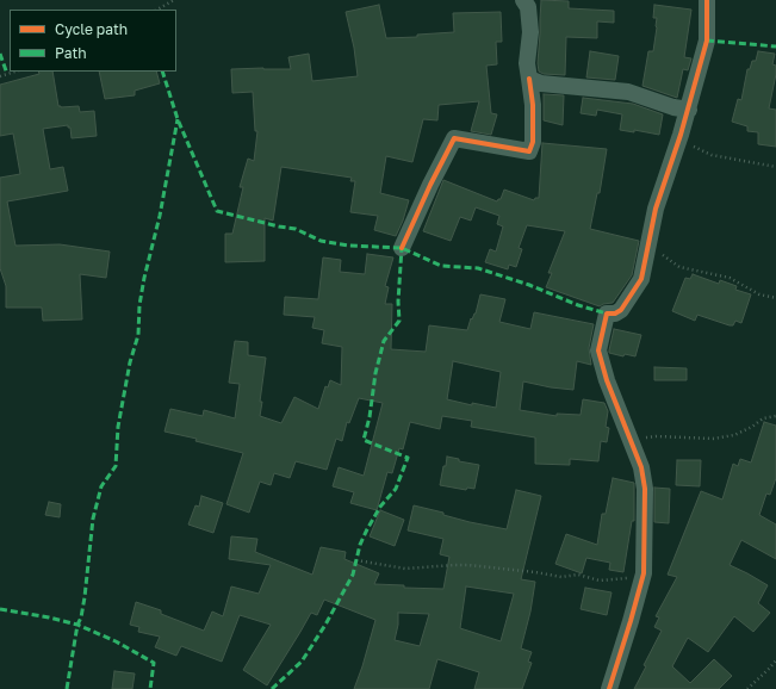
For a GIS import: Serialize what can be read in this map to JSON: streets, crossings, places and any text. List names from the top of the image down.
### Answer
{
  "legend": ["Cycle path", "Path"]
}
